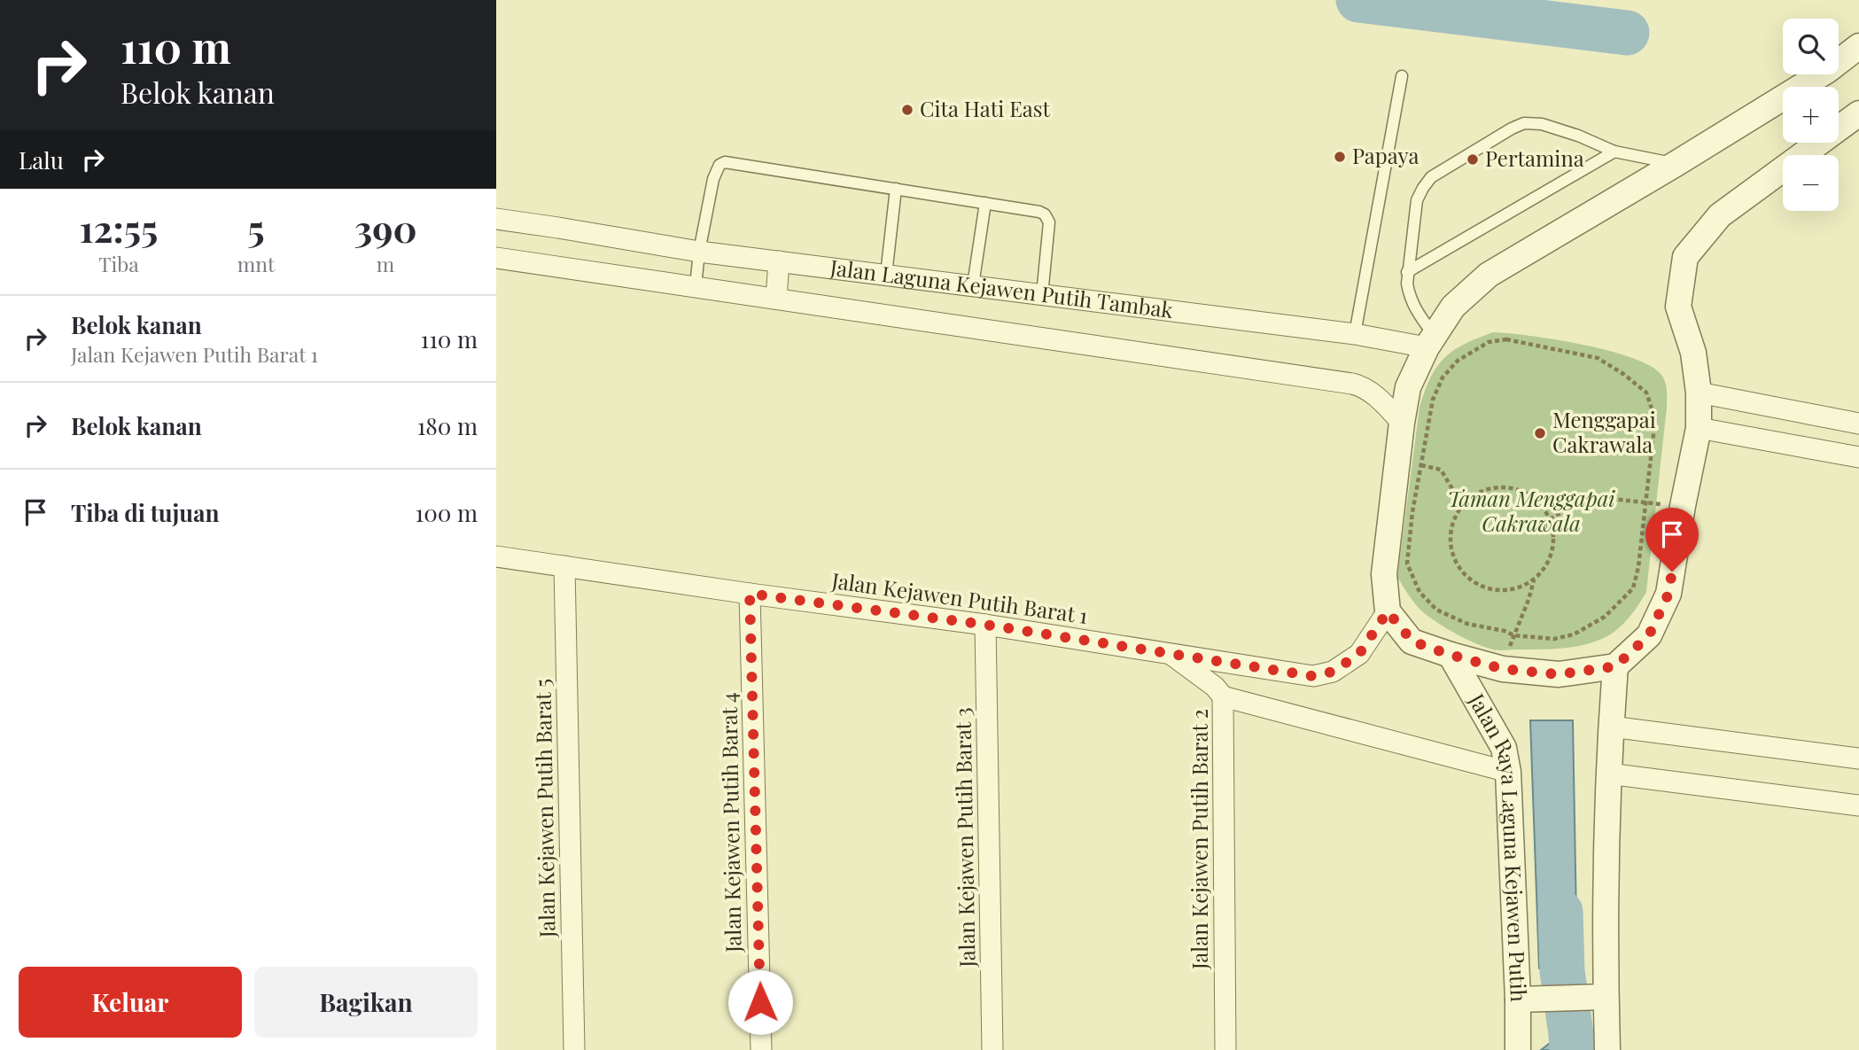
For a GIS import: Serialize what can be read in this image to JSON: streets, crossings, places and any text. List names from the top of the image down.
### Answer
{
  "streets": {
    "street": [
      "Jalan Laguna Kejawen Putih Tambak",
      "Jalan Kejawen Putih Barat 1",
      "Jalan Kejawen Putih Barat 5",
      "Jalan Kejawen Putih Barat 4",
      "Jalan Kejawen Putih Barat 3",
      "Jalan Kejawen Putih Barat 2",
      "Jalan Raya Laguna Kejawen Putih"
    ]
  },
  "crossings": [
    ["Jalan Kejawen Putih Barat 1", "Jalan Kejawen Putih Barat 5"],
    ["Jalan Kejawen Putih Barat 1", "Jalan Kejawen Putih Barat 4"],
    ["Jalan Kejawen Putih Barat 1", "Jalan Kejawen Putih Barat 3"],
    ["Jalan Kejawen Putih Barat 1", "Jalan Kejawen Putih Barat 2"]
  ],
  "parks": ["Taman Menggapai Cakrawala"],
  "places": [
    "Cita Hati East",
    "Papaya",
    "Pertamina",
    "Menggapai Cakrawala"
  ],
  "page": {
    "turn": ["110 m", "Belok kanan"],
    "map_buttons": ["+", "−"],
    "then": "Lalu",
    "eta": [
      "12:55",
      "Tiba",
      "5",
      "mnt",
      "390",
      "m"
    ],
    "list": [
      {
        "name": "Belok kanan",
        "note": "Jalan Kejawen Putih Barat 1",
        "value": "110 m"
      },
      {
        "name": "Belok kanan",
        "value": "180 m"
      },
      {
        "name": "Tiba di tujuan",
        "value": "100 m"
      }
    ],
    "buttons": ["Keluar", "Bagikan"]
  }
}
